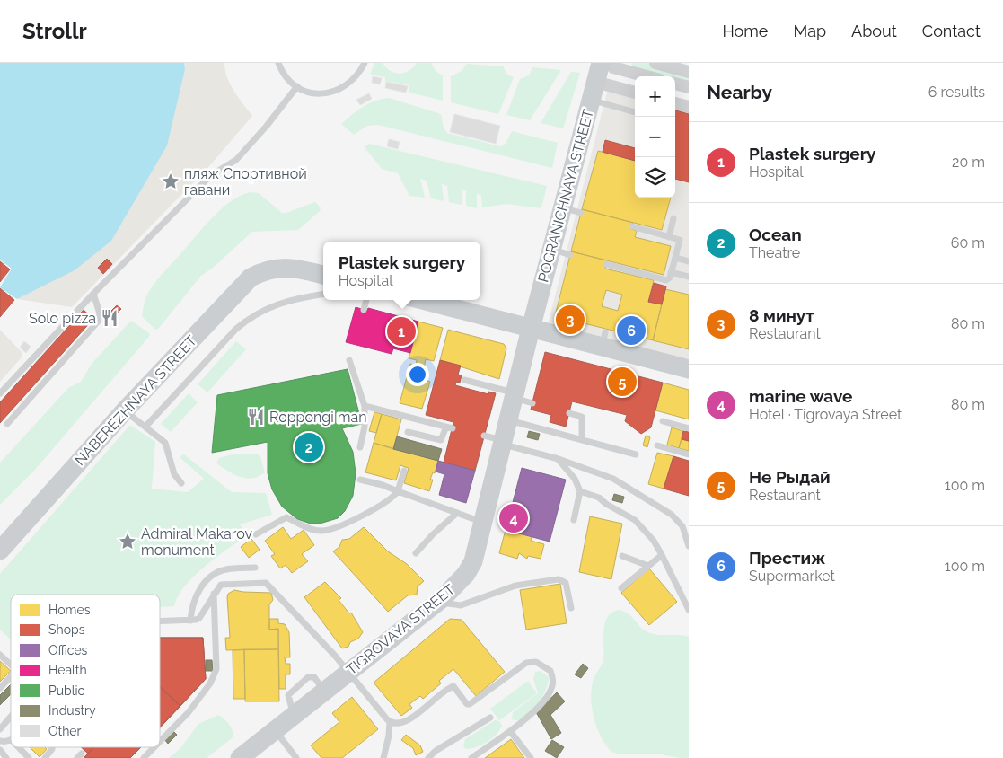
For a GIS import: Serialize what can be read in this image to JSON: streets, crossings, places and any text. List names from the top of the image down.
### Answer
{
  "streets": {
    "main road": ["POGRANICHNAYA STREET", "NABEREZHNAYA STREET", "TIGROVAYA STREET"]
  },
  "crossings": [
    ["POGRANICHNAYA STREET", "TIGROVAYA STREET"]
  ],
  "places": {
    "place": ["пляж Спортивной гавани", "Admiral Makarov monument"],
    "restaurant": ["Solo pizza", "Roppongi man"]
  },
  "legend": [
    "Homes",
    "Shops",
    "Offices",
    "Health",
    "Public",
    "Industry",
    "Other"
  ],
  "page": {
    "header": "Strollr",
    "nav": [
      "Home",
      "Map",
      "About",
      "Contact"
    ],
    "heading": ["Nearby", "6 results"],
    "map_buttons": ["+", "−"],
    "list": [
      {
        "mark": "1",
        "name": "Plastek surgery",
        "note": "Hospital",
        "value": "20 m"
      },
      {
        "mark": "2",
        "name": "Ocean",
        "note": "Theatre",
        "value": "60 m"
      },
      {
        "mark": "3",
        "name": "8 минут",
        "note": "Restaurant",
        "value": "80 m"
      },
      {
        "mark": "4",
        "name": "marine wave",
        "note": "Hotel · Tigrovaya Street",
        "value": "80 m"
      },
      {
        "mark": "5",
        "name": "Не Рыдай",
        "note": "Restaurant",
        "value": "100 m"
      },
      {
        "mark": "6",
        "name": "Престиж",
        "note": "Supermarket",
        "value": "100 m"
      }
    ],
    "popup": ["Plastek surgery", "Hospital"],
    "pins": [
      "3",
      "6",
      "1",
      "5",
      "2",
      "4"
    ]
  }
}
